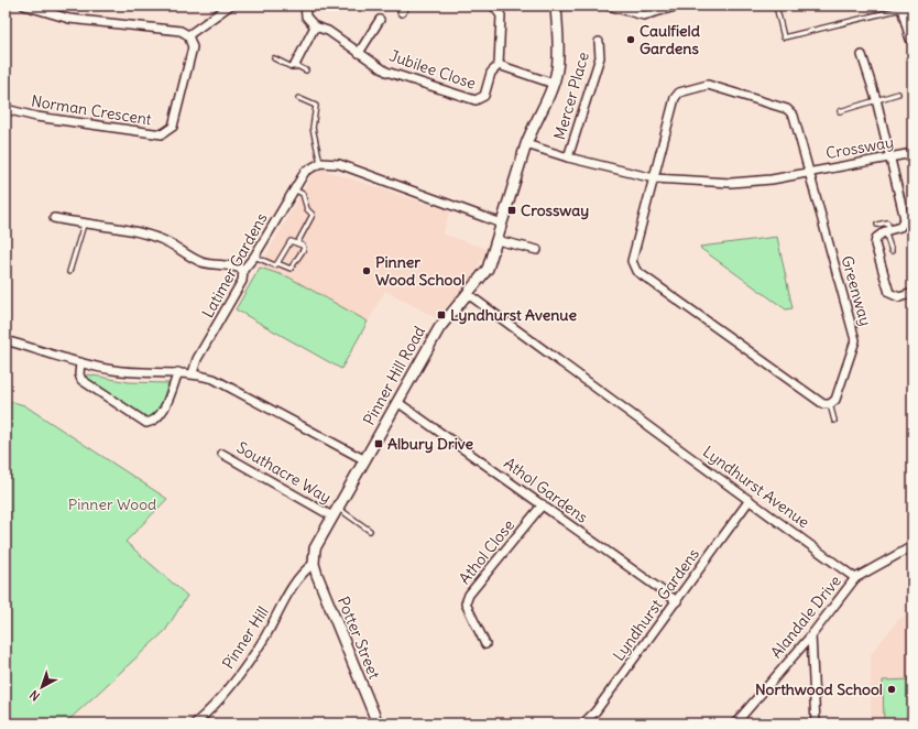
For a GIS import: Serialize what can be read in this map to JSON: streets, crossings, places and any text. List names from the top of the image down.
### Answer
{
  "streets": {
    "street": [
      "Jubilee Close",
      "Mercer Place",
      "Norman Crescent",
      "Crossway",
      "Latimer Gardens",
      "Greenway",
      "Pinner Hill Road",
      "Southacre Way",
      "Lyndhurst Avenue",
      "Athol Gardens",
      "Athol Close",
      "Lyndhurst Gardens",
      "Alandale Drive",
      "Pinner Hill",
      "Potter Street"
    ]
  },
  "crossings": [
    ["Jubilee Close", "Pinner Hill Road"],
    ["Mercer Place", "Crossway"],
    ["Crossway", "Greenway"],
    ["Crossway", "Pinner Hill Road"],
    ["Pinner Hill Road", "Southacre Way"],
    ["Pinner Hill Road", "Lyndhurst Avenue"],
    ["Pinner Hill Road", "Athol Gardens"],
    ["Pinner Hill Road", "Pinner Hill"],
    ["Pinner Hill Road", "Potter Street"],
    ["Lyndhurst Avenue", "Lyndhurst Gardens"],
    ["Lyndhurst Avenue", "Alandale Drive"],
    ["Athol Gardens", "Athol Close"],
    ["Athol Gardens", "Lyndhurst Gardens"],
    ["Pinner Hill", "Potter Street"]
  ],
  "parks": ["Pinner Wood"],
  "places": {
    "other": ["Caulfield Gardens", "Pinner Wood School", "Northwood School"],
    "transit": ["Crossway", "Lyndhurst Avenue", "Albury Drive"]
  },
  "north": "bottom left"
}
